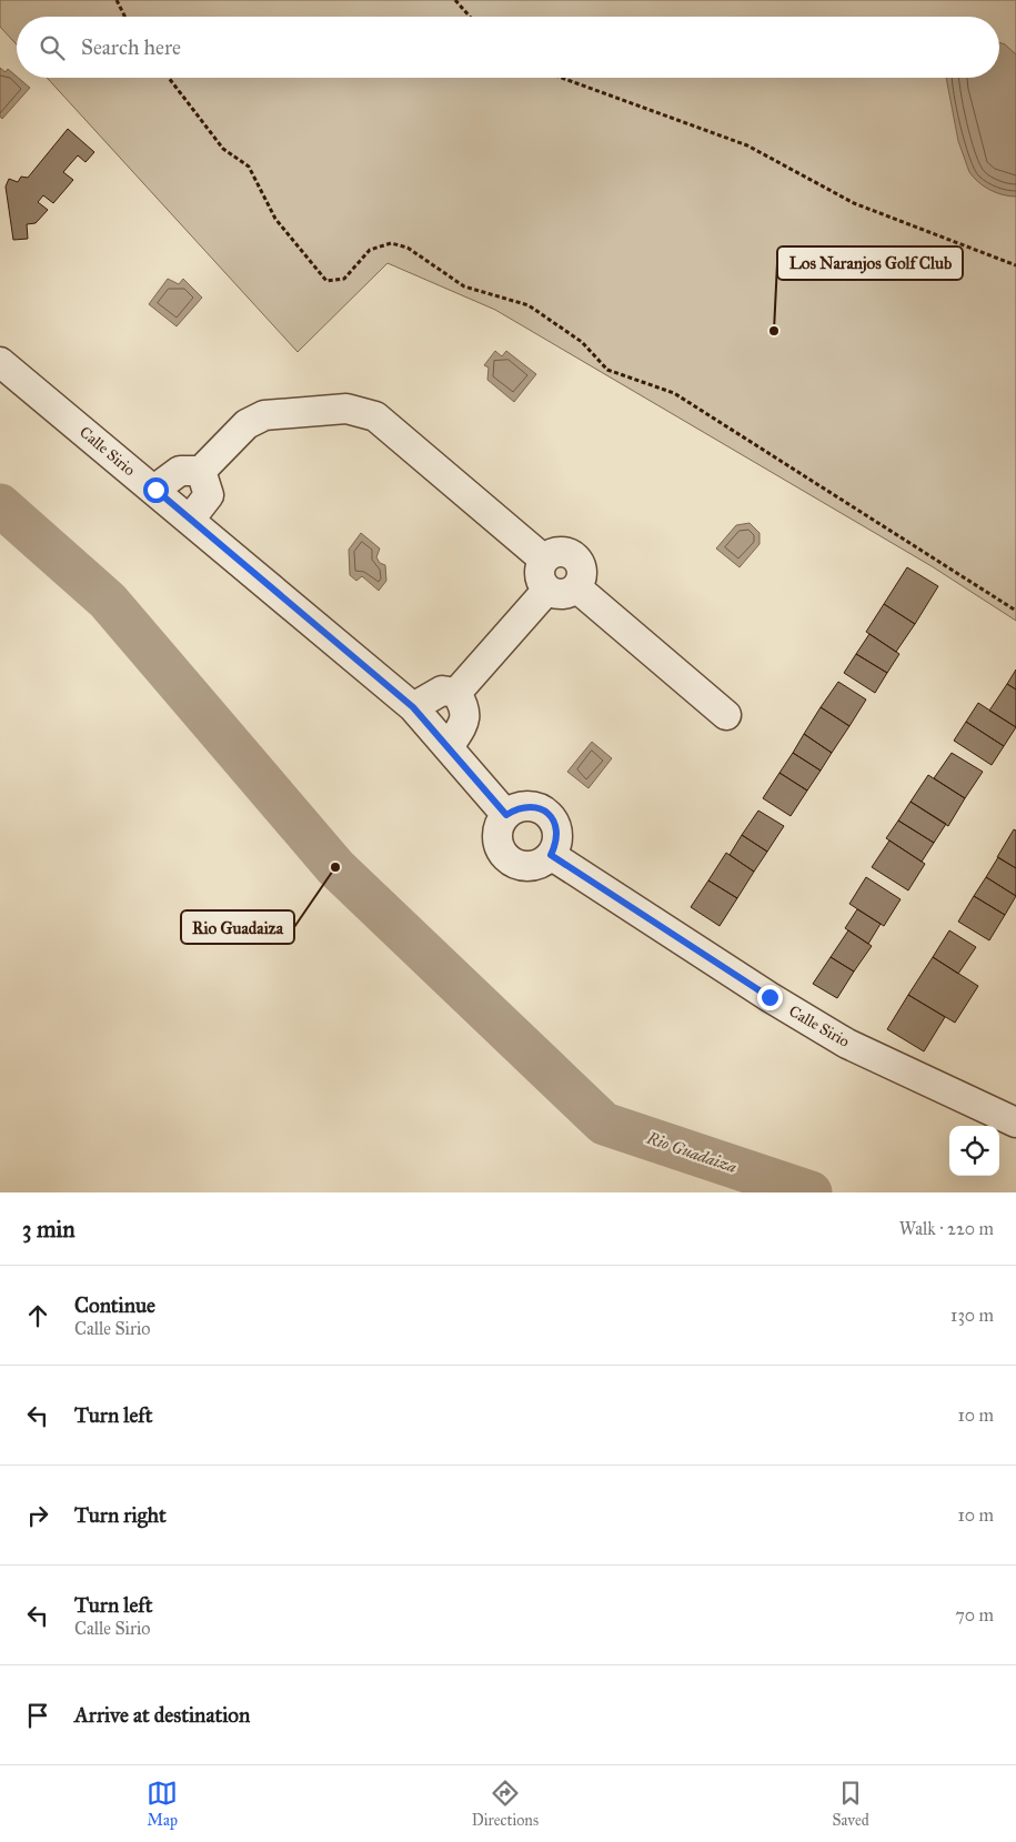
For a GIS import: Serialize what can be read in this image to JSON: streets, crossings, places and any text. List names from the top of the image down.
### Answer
{
  "streets": {
    "street": ["Calle Sirio"]
  },
  "water": ["Rio Guadaiza"],
  "places": ["Los Naranjos Golf Club", "Rio Guadaiza"],
  "page": {
    "search": "Search here",
    "heading": ["3 min", "Walk · 220 m"],
    "list": [
      ["Continue", "Calle Sirio", "130 m"],
      ["Turn left", "10 m"],
      ["Turn right", "10 m"],
      ["Turn left", "Calle Sirio", "70 m"],
      "Arrive at destination"
    ],
    "nav": ["Map", "Directions", "Saved"]
  }
}
